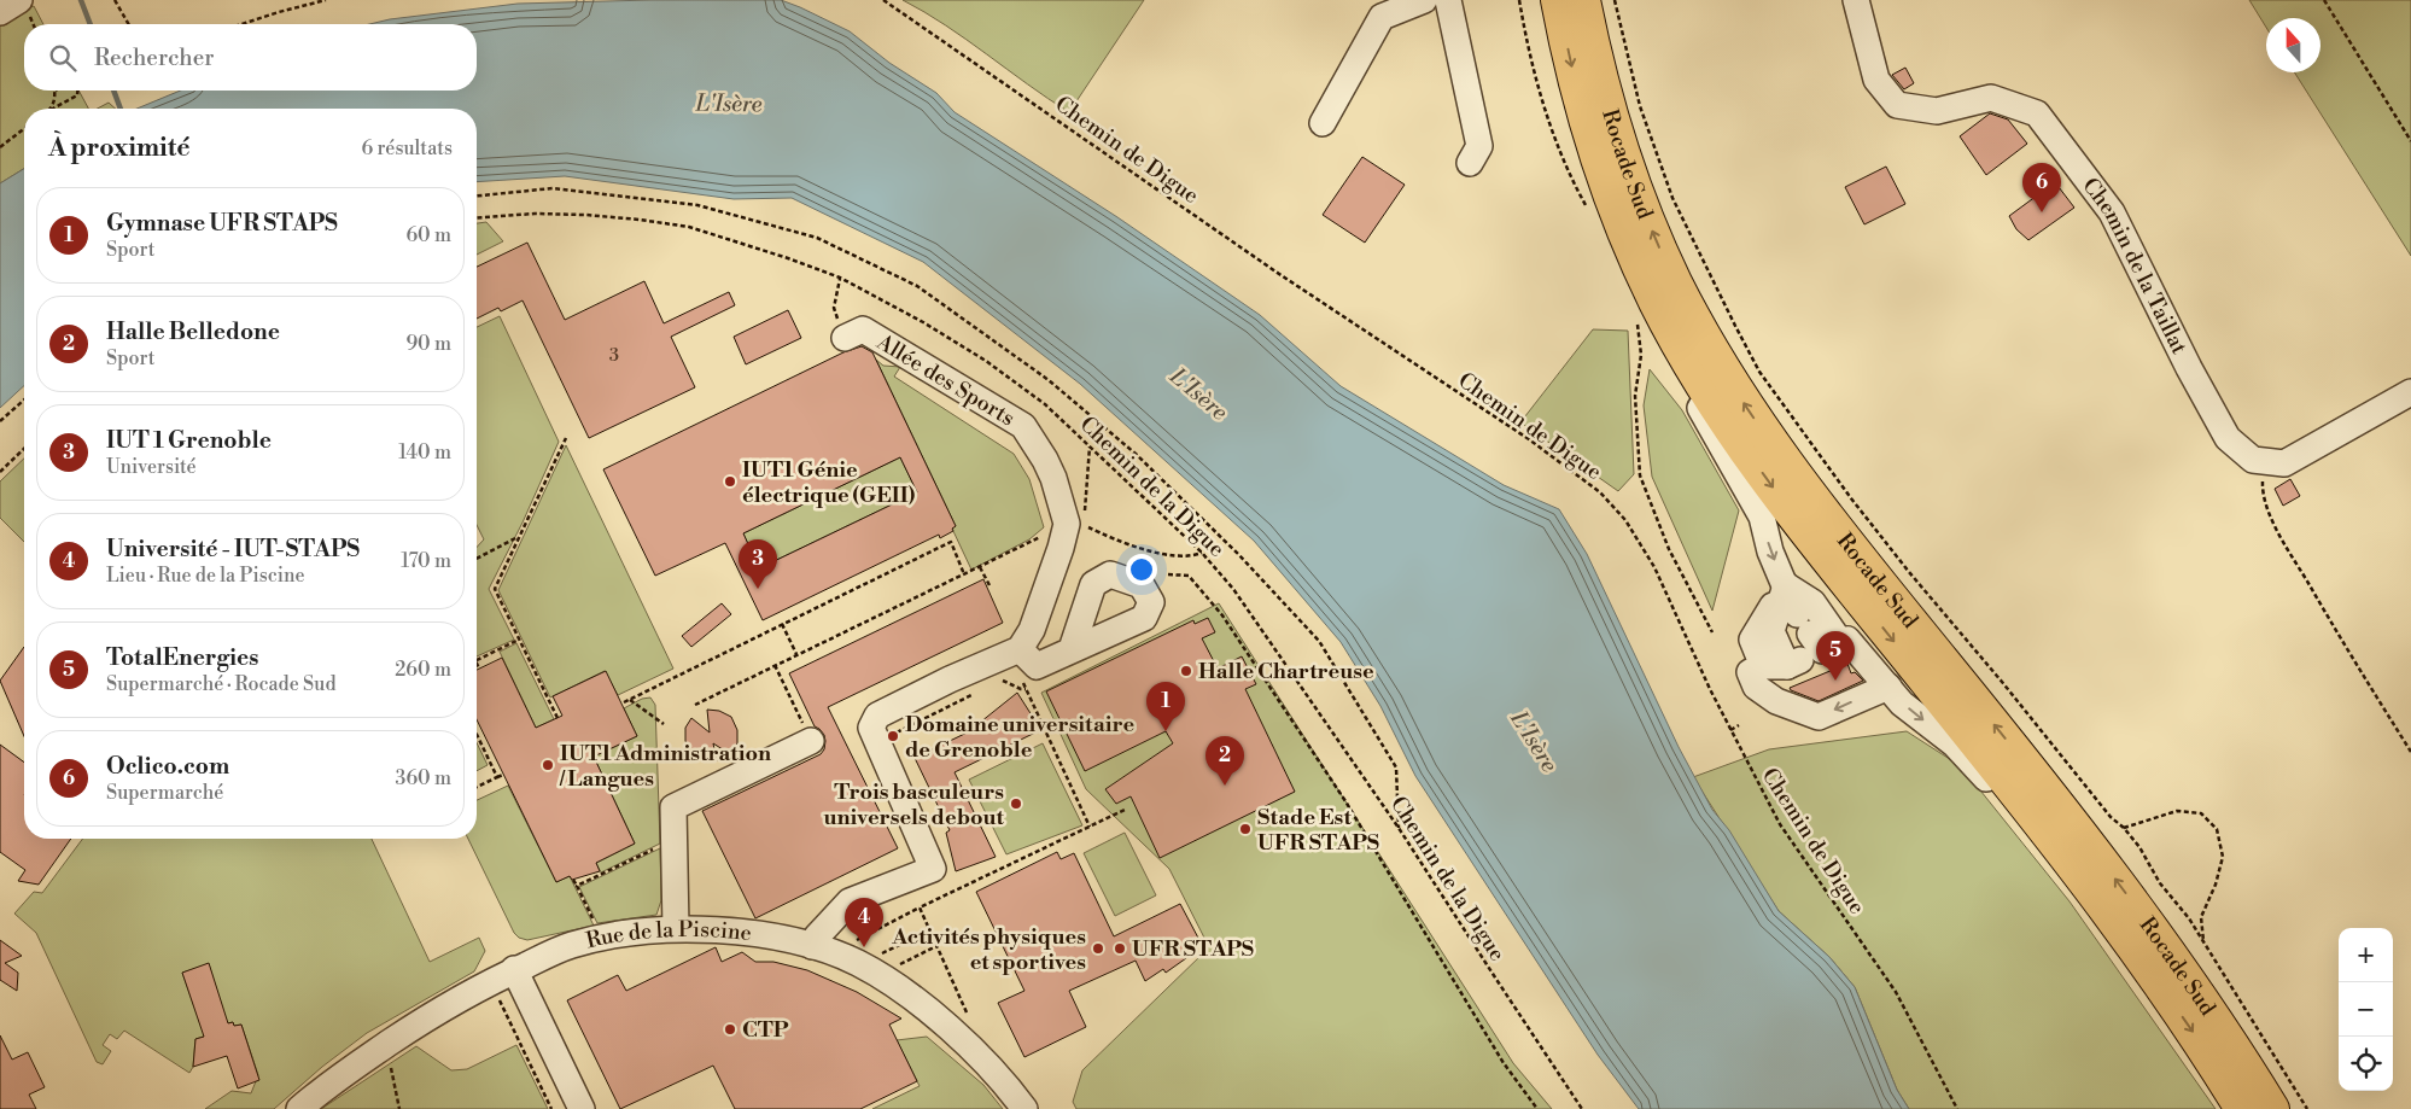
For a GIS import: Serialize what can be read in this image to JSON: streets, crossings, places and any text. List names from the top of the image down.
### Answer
{
  "streets": {
    "highway": ["Rocade Sud"],
    "street": ["Chemin de la Taillat", "Allée des Sports", "Rue de la Piscine"],
    "path": ["Chemin de Digue", "Chemin de la Digue"]
  },
  "water": ["L'Isère"],
  "places": [
    "IUT1 Génie électrique (GEII)",
    "Halle Chartreuse",
    "Domaine universitaire de Grenoble",
    "IUT1 Administration / Langues",
    "Trois basculeurs universels debout",
    "Stade Est UFR STAPS",
    "Activités physiques et sportives",
    "UFR STAPS",
    "CTP"
  ],
  "house_numbers": ["3"],
  "north": "top",
  "page": {
    "search": "Rechercher",
    "heading": ["À proximité", "6 résultats"],
    "pins": [
      "6",
      "3",
      "5",
      "1",
      "2",
      "4"
    ],
    "list": [
      {
        "mark": "1",
        "name": "Gymnase UFR STAPS",
        "note": "Sport",
        "value": "60 m"
      },
      {
        "mark": "2",
        "name": "Halle Belledone",
        "note": "Sport",
        "value": "90 m"
      },
      {
        "mark": "3",
        "name": "IUT 1 Grenoble",
        "note": "Université",
        "value": "140 m"
      },
      {
        "mark": "4",
        "name": "Université - IUT-STAPS",
        "note": "Lieu · Rue de la Piscine",
        "value": "170 m"
      },
      {
        "mark": "5",
        "name": "TotalEnergies",
        "note": "Supermarché · Rocade Sud",
        "value": "260 m"
      },
      {
        "mark": "6",
        "name": "Oclico.com",
        "note": "Supermarché",
        "value": "360 m"
      }
    ],
    "map_buttons": ["+", "−"]
  }
}
